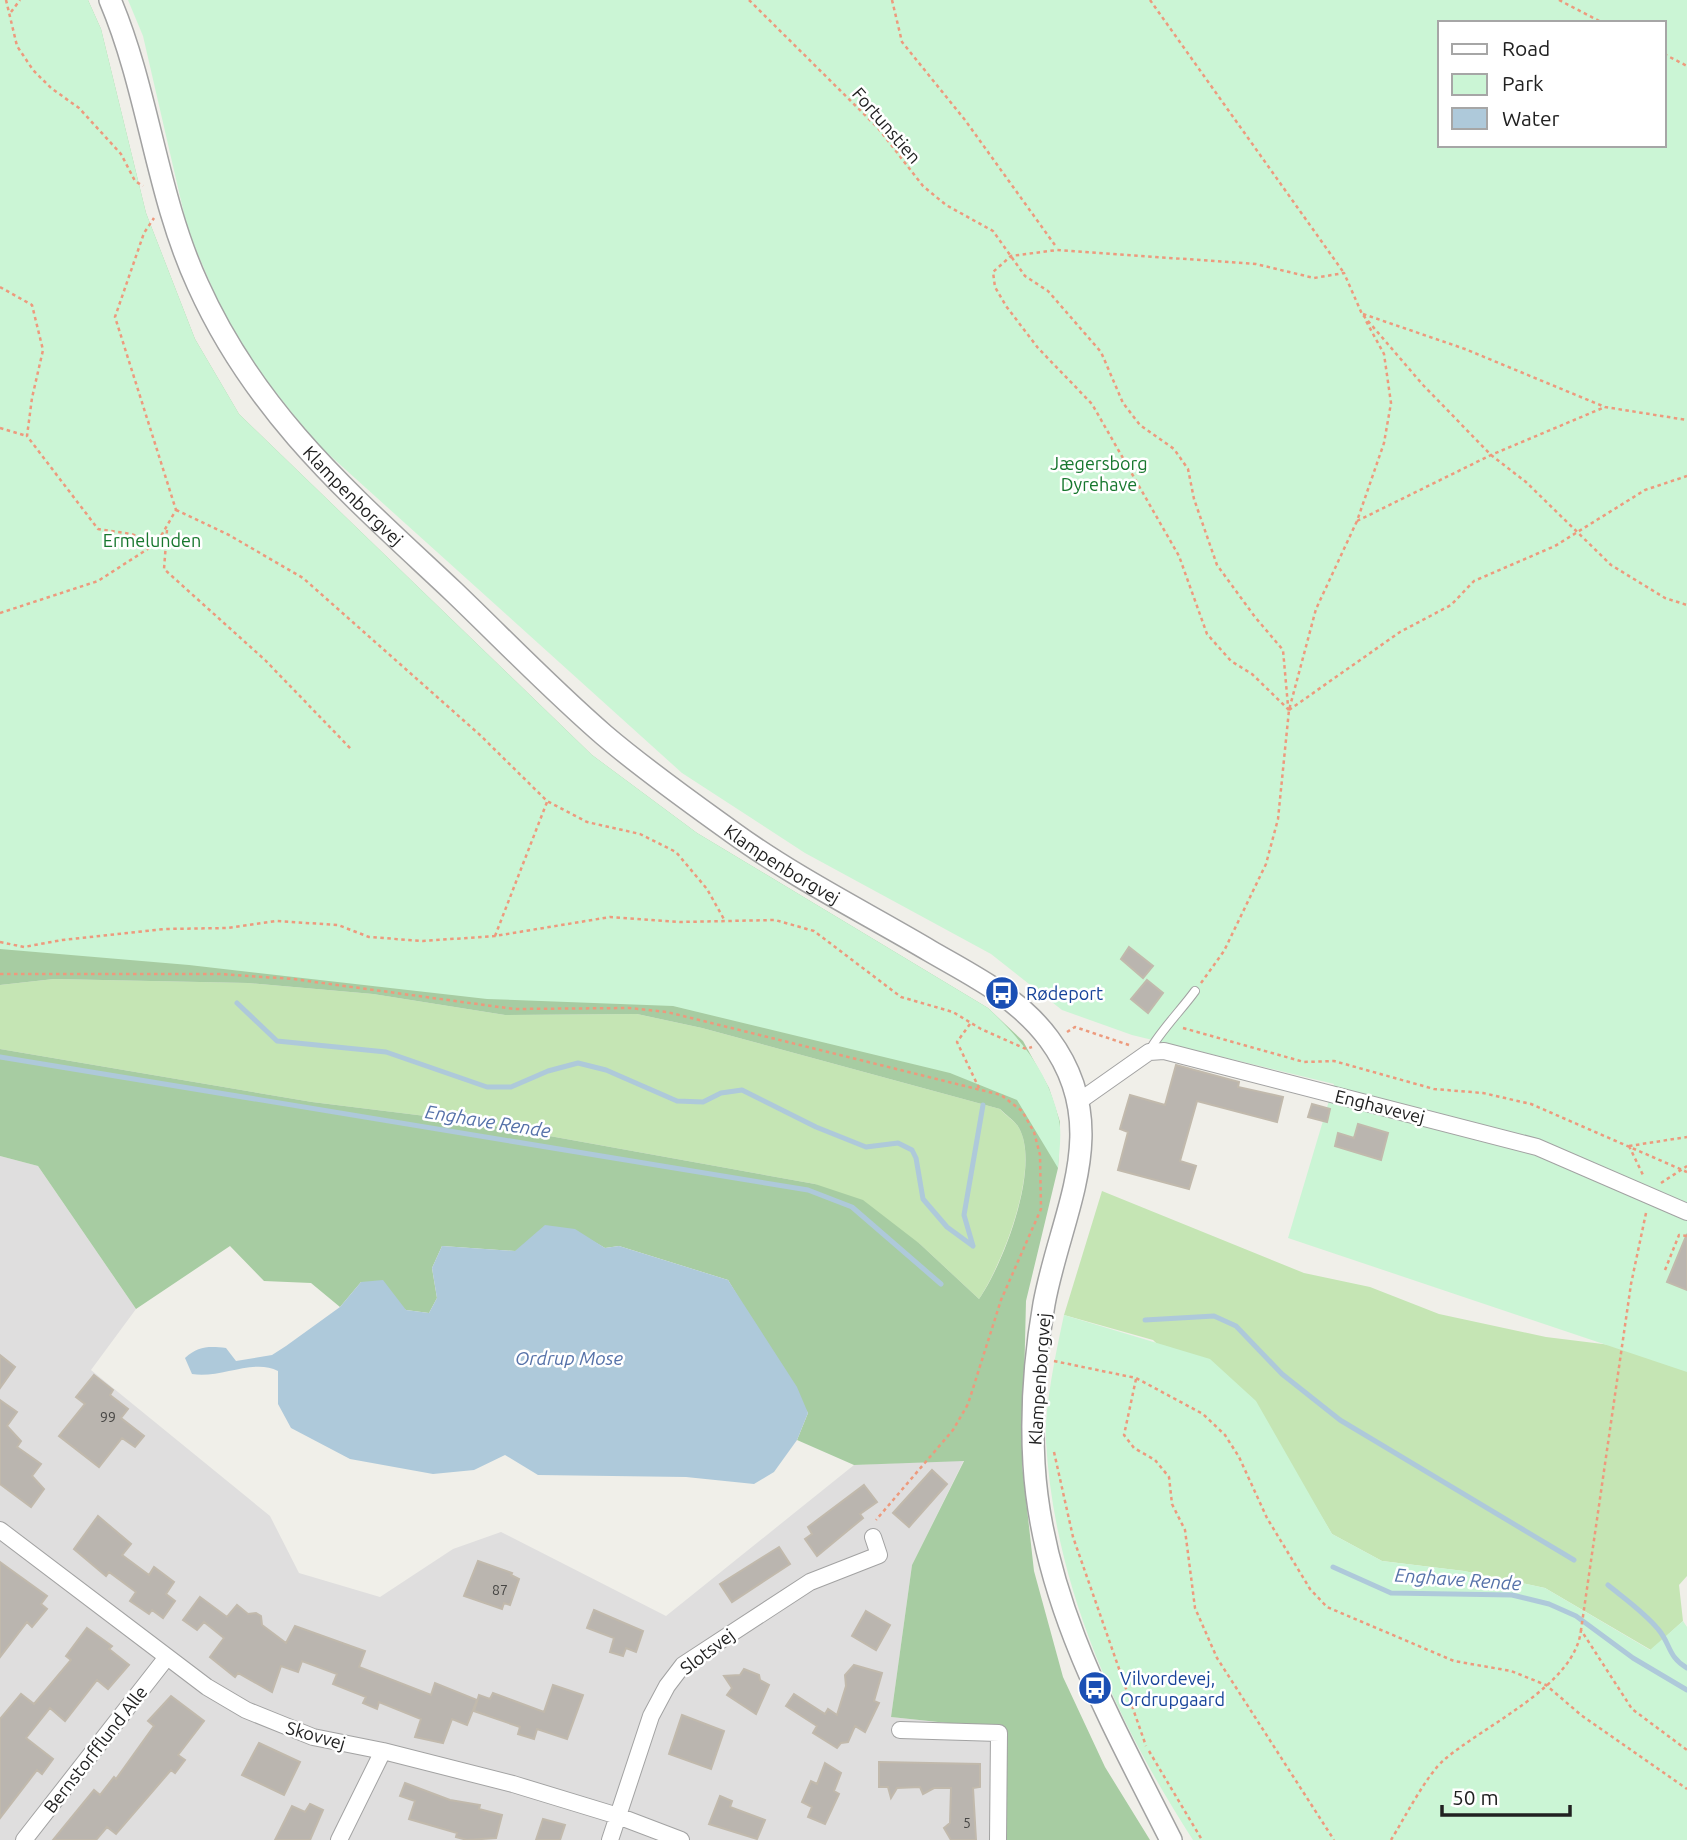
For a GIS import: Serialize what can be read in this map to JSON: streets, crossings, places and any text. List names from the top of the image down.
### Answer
{
  "streets": {
    "street": [
      "Klampenborgvej",
      "Enghavevej",
      "Slotsvej",
      "Skovvej",
      "Bernstorfflund Alle"
    ],
    "path": ["Fortunstien"]
  },
  "crossings": [
    ["Slotsvej", "Skovvej"],
    ["Skovvej", "Bernstorfflund Alle"]
  ],
  "water": ["Enghave Rende", "Ordrup Mose"],
  "parks": ["Jægersborg Dyrehave", "Ermelunden"],
  "places": {
    "bus stop": ["Rødeport", "Vilvordevej, Ordrupgaard"]
  },
  "house_numbers": ["99", "87", "5"],
  "legend": ["Road", "Park", "Water"],
  "scale_bar": "50 m"
}
